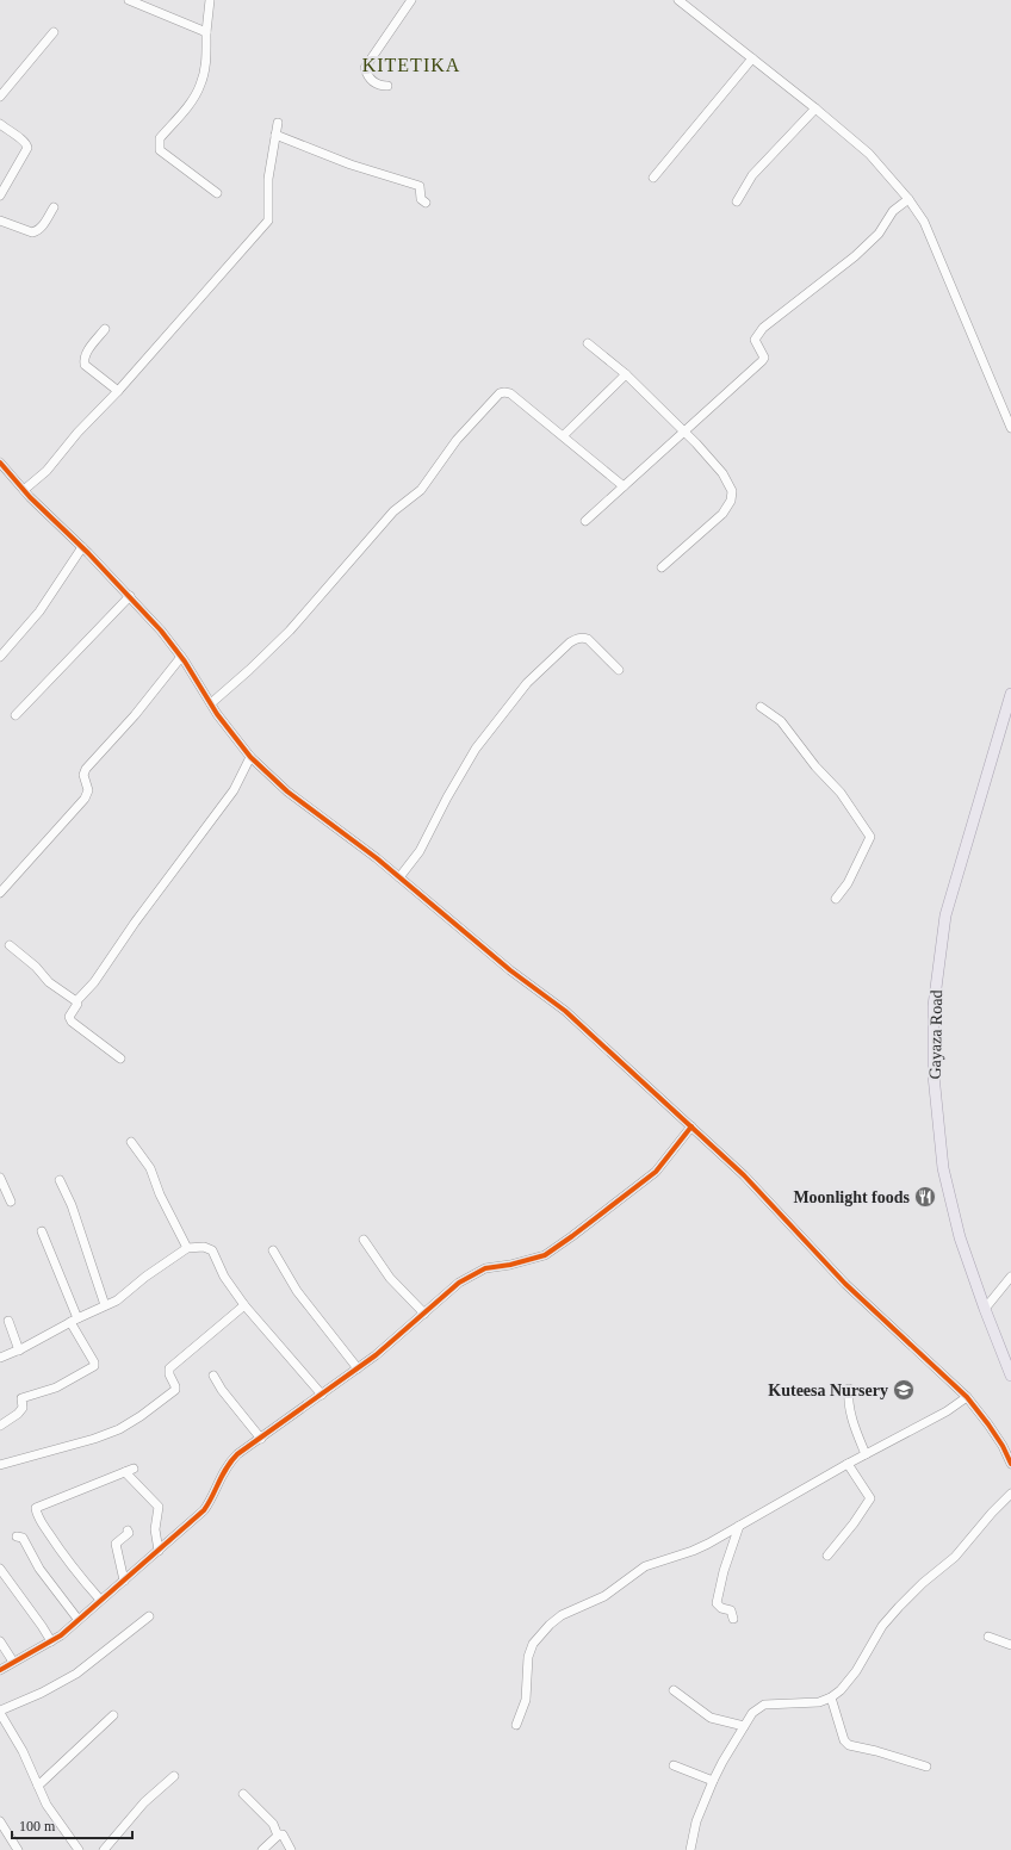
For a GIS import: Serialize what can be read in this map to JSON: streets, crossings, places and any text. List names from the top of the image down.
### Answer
{
  "streets": {
    "main road": ["Gayaza Road"]
  },
  "districts": ["KITETIKA"],
  "places": {
    "restaurant": ["Moonlight foods"],
    "school or university": ["Kuteesa Nursery"]
  },
  "scale_bar": "100 m"
}
